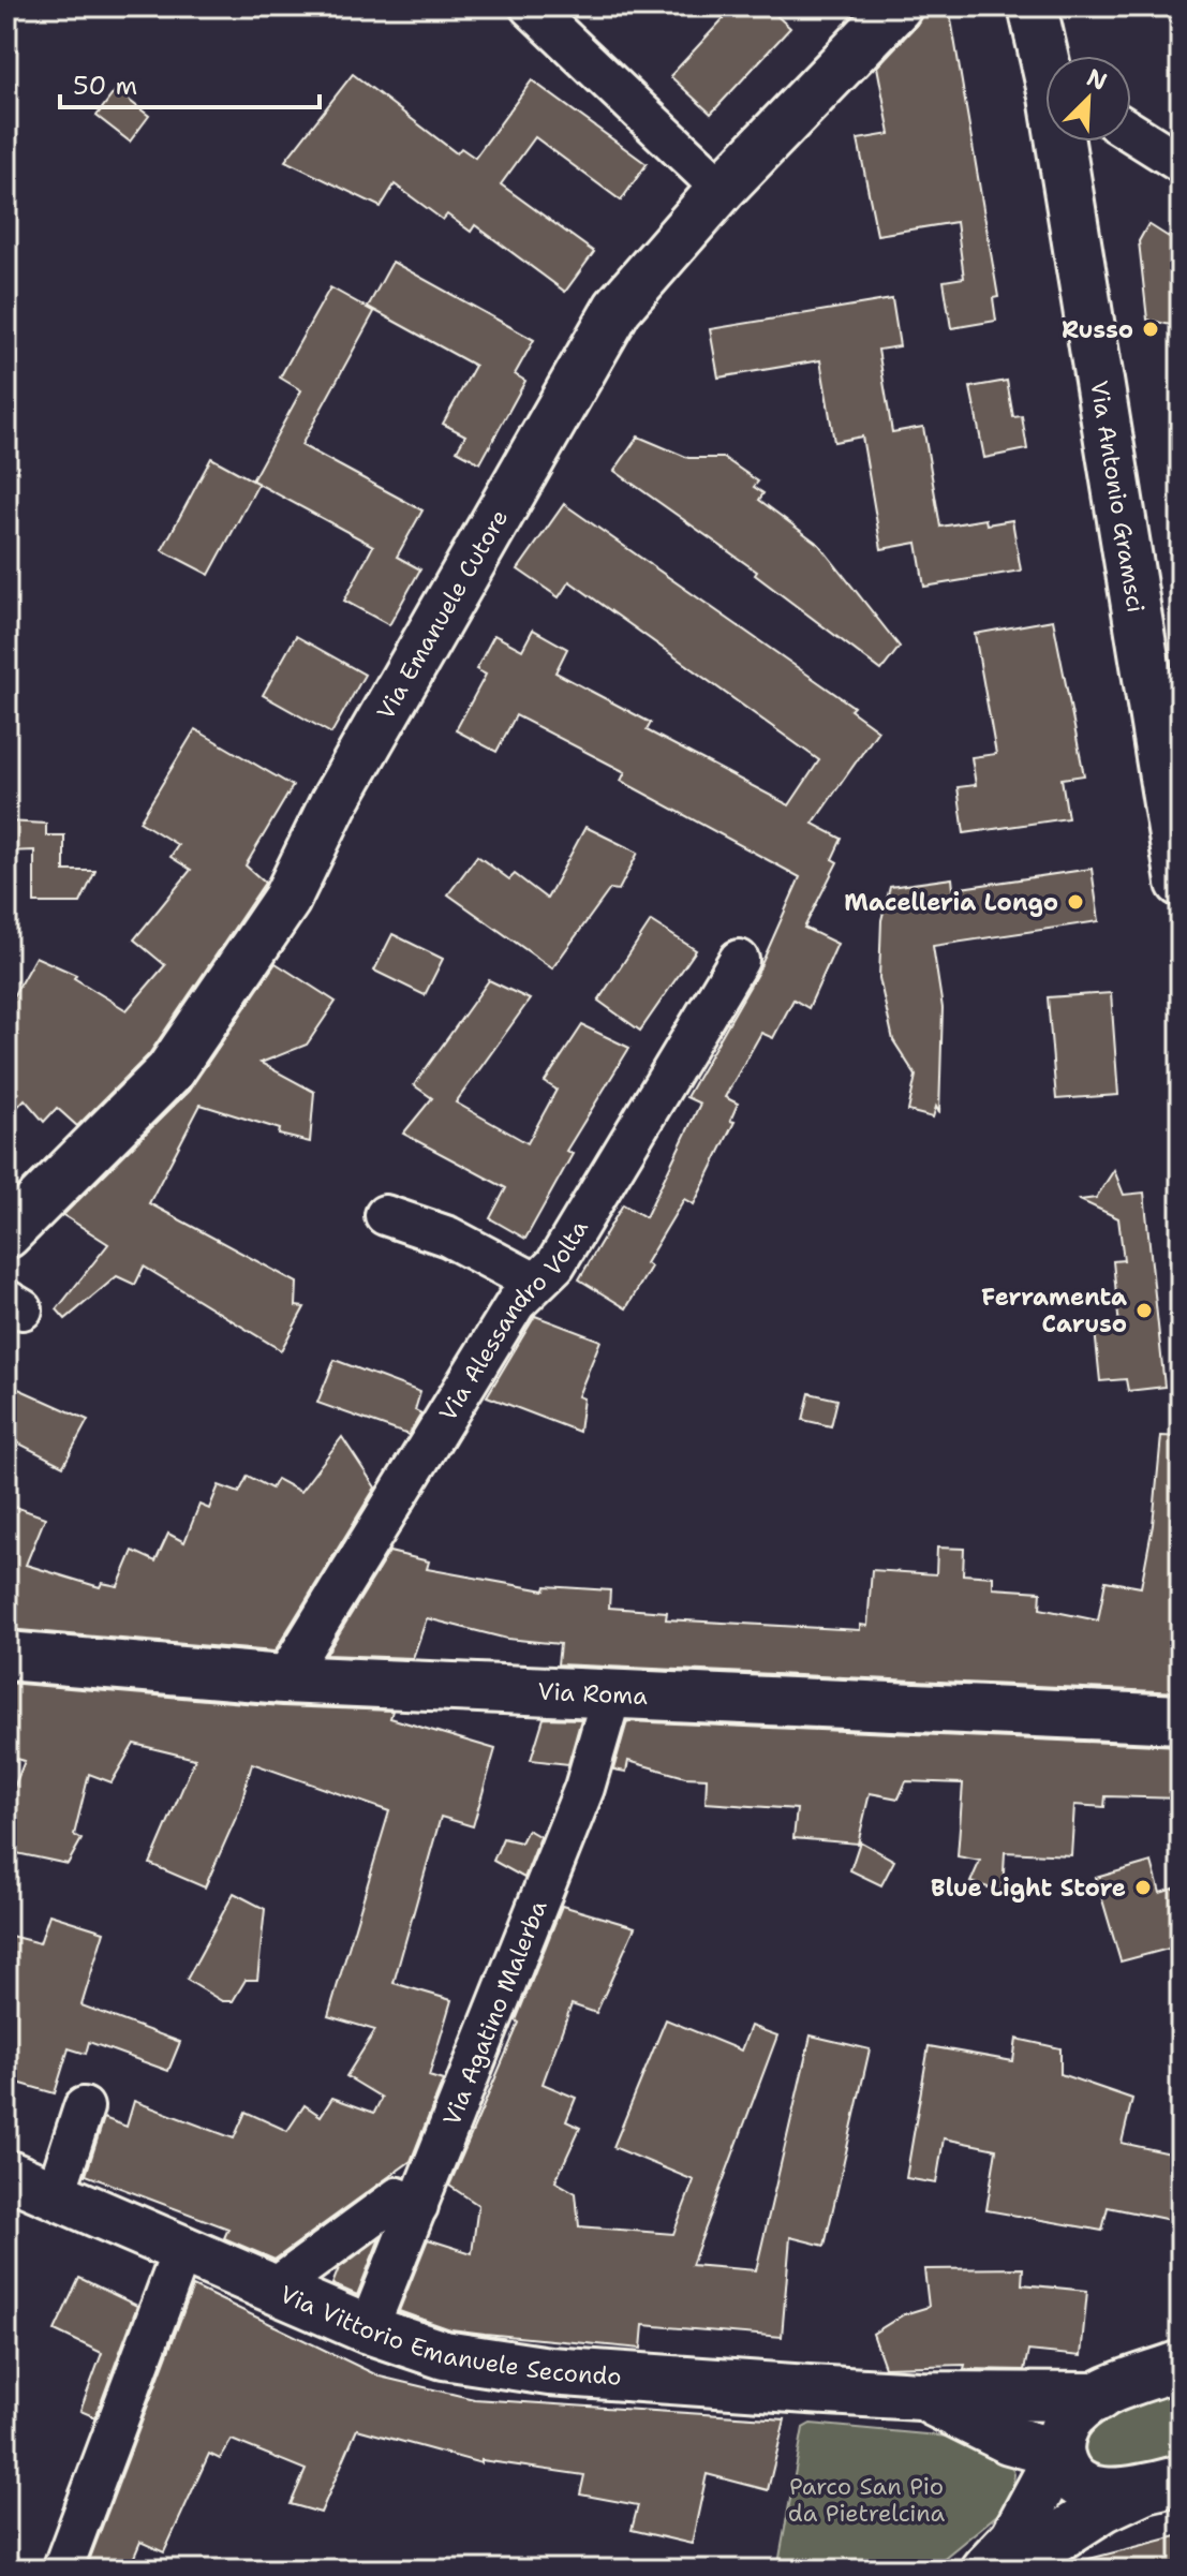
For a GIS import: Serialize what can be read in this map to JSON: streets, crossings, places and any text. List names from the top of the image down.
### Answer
{
  "streets": {
    "main road": [
      "Via Antonio Gramsci",
      "Via Emanuele Cutore",
      "Via Roma",
      "Via Vittorio Emanuele Secondo"
    ],
    "street": ["Via Alessandro Volta", "Via Agatino Malerba"]
  },
  "crossings": [
    ["Via Alessandro Volta", "Via Roma"],
    ["Via Roma", "Via Agatino Malerba"],
    ["Via Agatino Malerba", "Via Vittorio Emanuele Secondo"]
  ],
  "parks": ["Parco San Pio da Pietrelcina"],
  "places": [
    "Russo",
    "Macelleria Longo",
    "Ferramenta Caruso",
    "Blue Light Store"
  ],
  "scale_bar": "50 m",
  "north": "top right"
}
